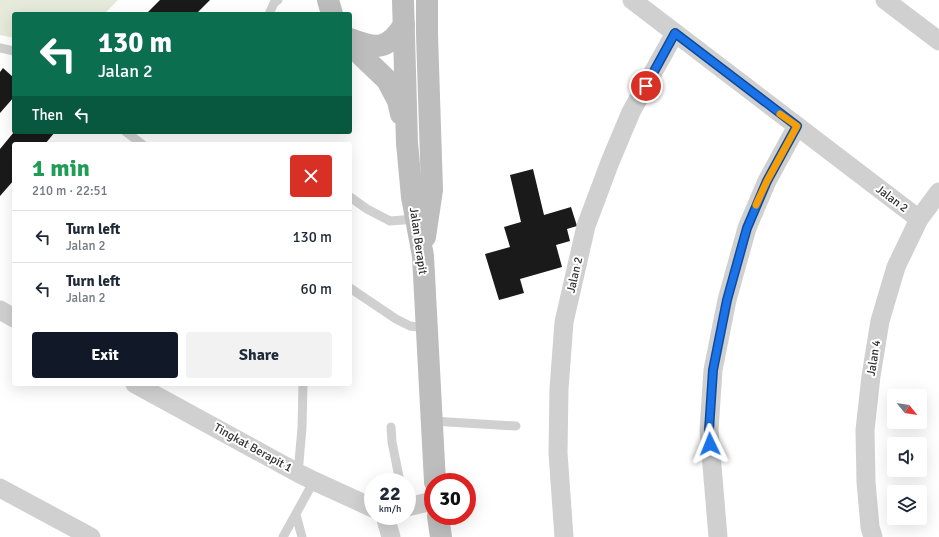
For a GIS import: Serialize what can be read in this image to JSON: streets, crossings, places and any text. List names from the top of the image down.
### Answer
{
  "streets": {
    "main road": ["Jalan Berapit"],
    "street": ["Jalan 2", "Jalan 4", "Tingkat Berapit 1"]
  },
  "crossings": [
    ["Jalan 2", "Jalan 4"]
  ],
  "north": "bottom right",
  "page": {
    "turn": ["130 m", "Jalan 2"],
    "then": "Then",
    "heading": ["1 min", "210 m · 22:51"],
    "list": [
      {
        "name": "Turn left",
        "note": "Jalan 2",
        "value": "130 m"
      },
      {
        "name": "Turn left",
        "note": "Jalan 2",
        "value": "60 m"
      }
    ],
    "buttons": ["Exit", "Share"],
    "speed": "22 km/h",
    "limit": "30"
  }
}
